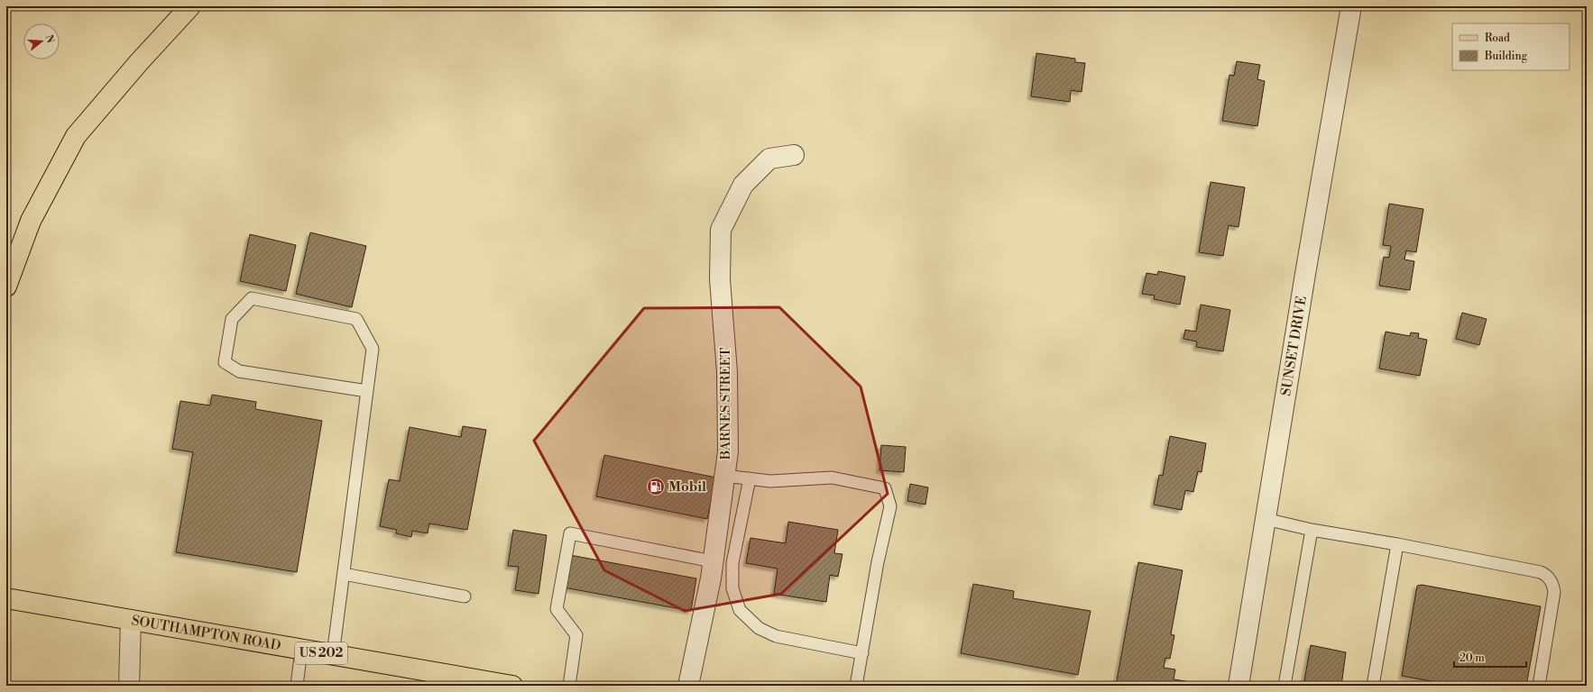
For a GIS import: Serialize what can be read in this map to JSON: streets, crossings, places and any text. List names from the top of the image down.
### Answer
{
  "streets": {
    "main road": ["SOUTHAMPTON ROAD", "US 202"],
    "street": ["SUNSET DRIVE", "BARNES STREET"]
  },
  "places": {
    "fuel station": ["Mobil"]
  },
  "legend": ["Road", "Building"],
  "scale_bar": "20 m",
  "north": "right"
}
